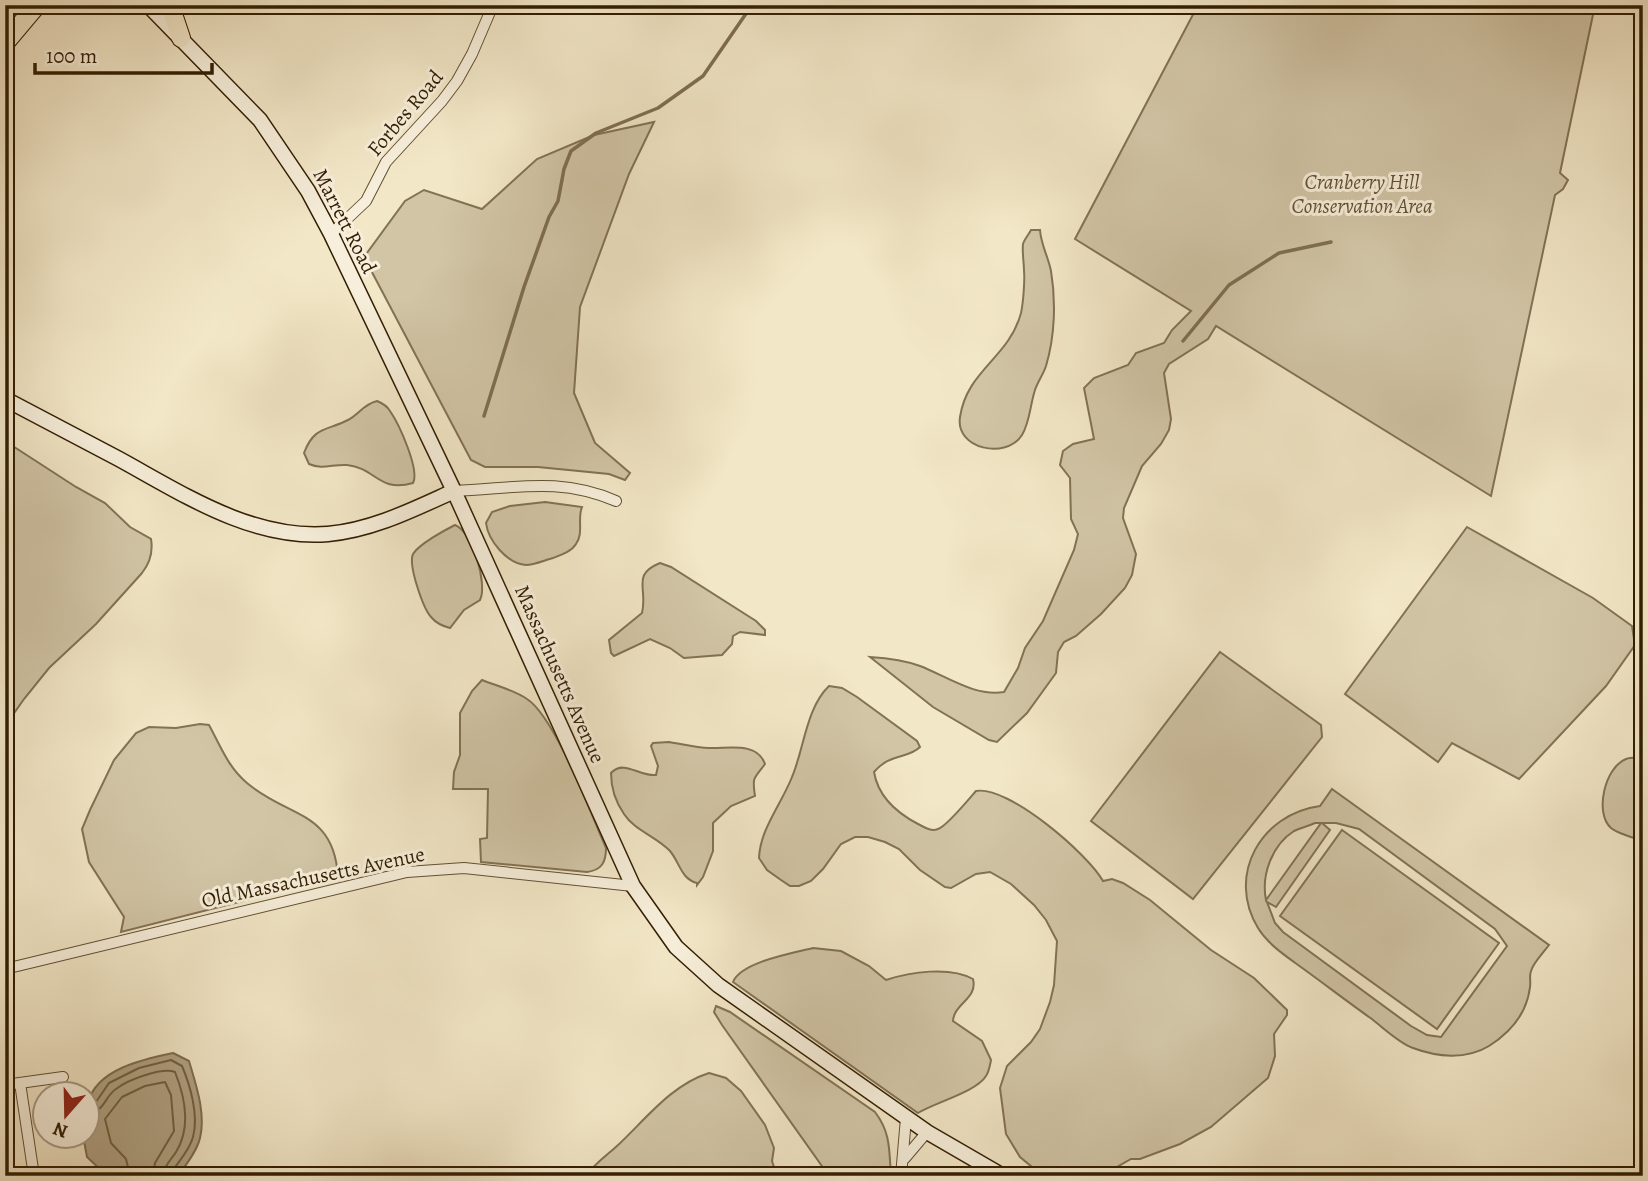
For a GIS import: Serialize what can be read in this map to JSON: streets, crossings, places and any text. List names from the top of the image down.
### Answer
{
  "streets": {
    "main road": ["Marrett Road", "Massachusetts Avenue"],
    "street": ["Forbes Road", "Old Massachusetts Avenue"]
  },
  "crossings": [
    ["Forbes Road", "Marrett Road"],
    ["Marrett Road", "Massachusetts Avenue"],
    ["Massachusetts Avenue", "Old Massachusetts Avenue"]
  ],
  "parks": ["Cranberry Hill Conservation Area"],
  "scale_bar": "100 m",
  "north": "bottom"
}
